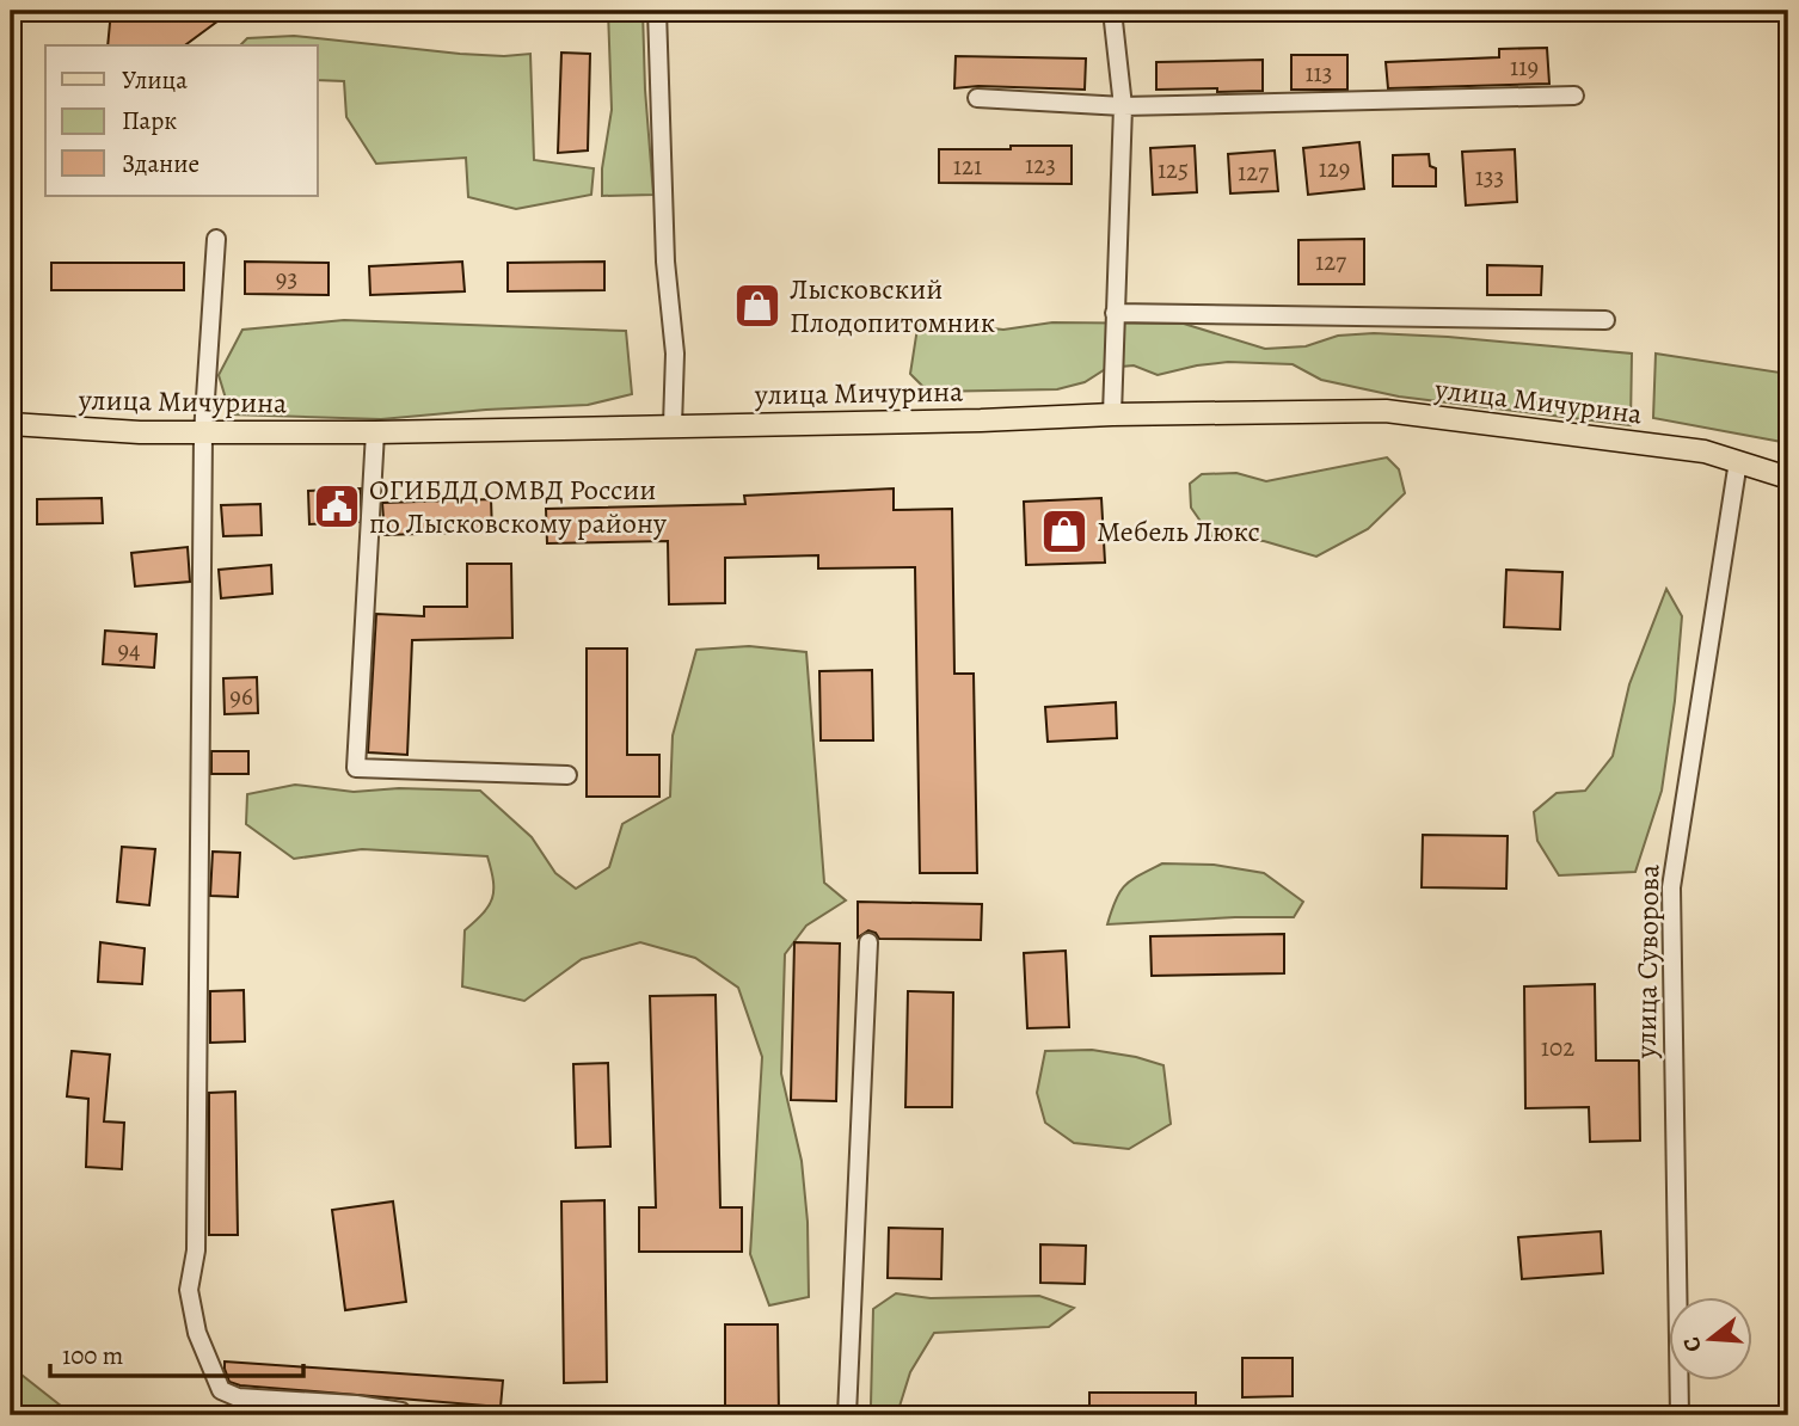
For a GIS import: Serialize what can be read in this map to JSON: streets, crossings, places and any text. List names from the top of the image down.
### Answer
{
  "streets": {
    "main road": ["улица Мичурина"],
    "street": ["улица Суворова"]
  },
  "crossings": [
    ["улица Мичурина", "улица Суворова"]
  ],
  "places": {
    "shop": ["Лысковский Плодопитомник", "Мебель Люкс"],
    "public building": ["ОГИБДД ОМВД России по Лысковскому району"]
  },
  "house_numbers": [
    "119",
    "113",
    "123",
    "121",
    "129",
    "125",
    "127",
    "133",
    "127",
    "93",
    "94",
    "96",
    "102"
  ],
  "legend": ["Улица", "Парк", "Здание"],
  "scale_bar": "100 m",
  "north": "left"
}
